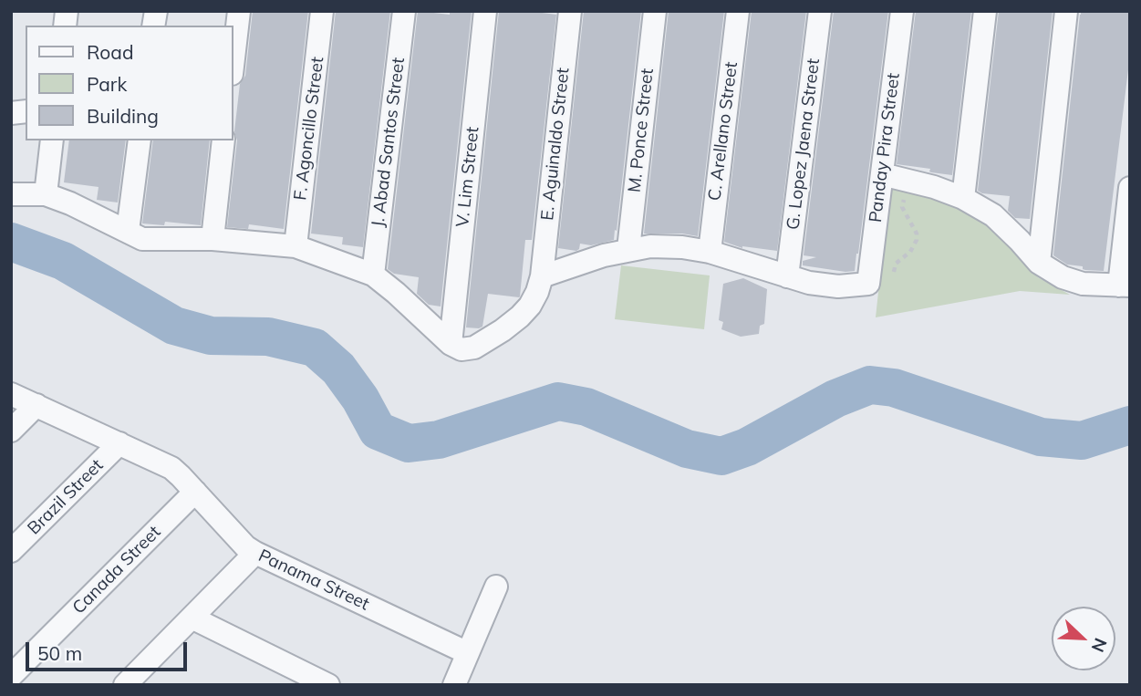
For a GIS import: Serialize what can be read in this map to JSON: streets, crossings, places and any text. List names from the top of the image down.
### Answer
{
  "streets": {
    "street": [
      "F. Agoncillo Street",
      "M. Ponce Street",
      "C. Arellano Street",
      "J. Abad Santos Street",
      "E. Aguinaldo Street",
      "G. Lopez Jaena Street",
      "Panday Pira Street",
      "V. Lim Street",
      "Brazil Street",
      "Canada Street",
      "Panama Street"
    ]
  },
  "crossings": [
    ["E. Aguinaldo Street", "V. Lim Street"],
    ["G. Lopez Jaena Street", "Panday Pira Street"],
    ["Brazil Street", "Panama Street"],
    ["Canada Street", "Panama Street"]
  ],
  "legend": ["Road", "Park", "Building"],
  "scale_bar": "50 m",
  "north": "bottom right"
}
